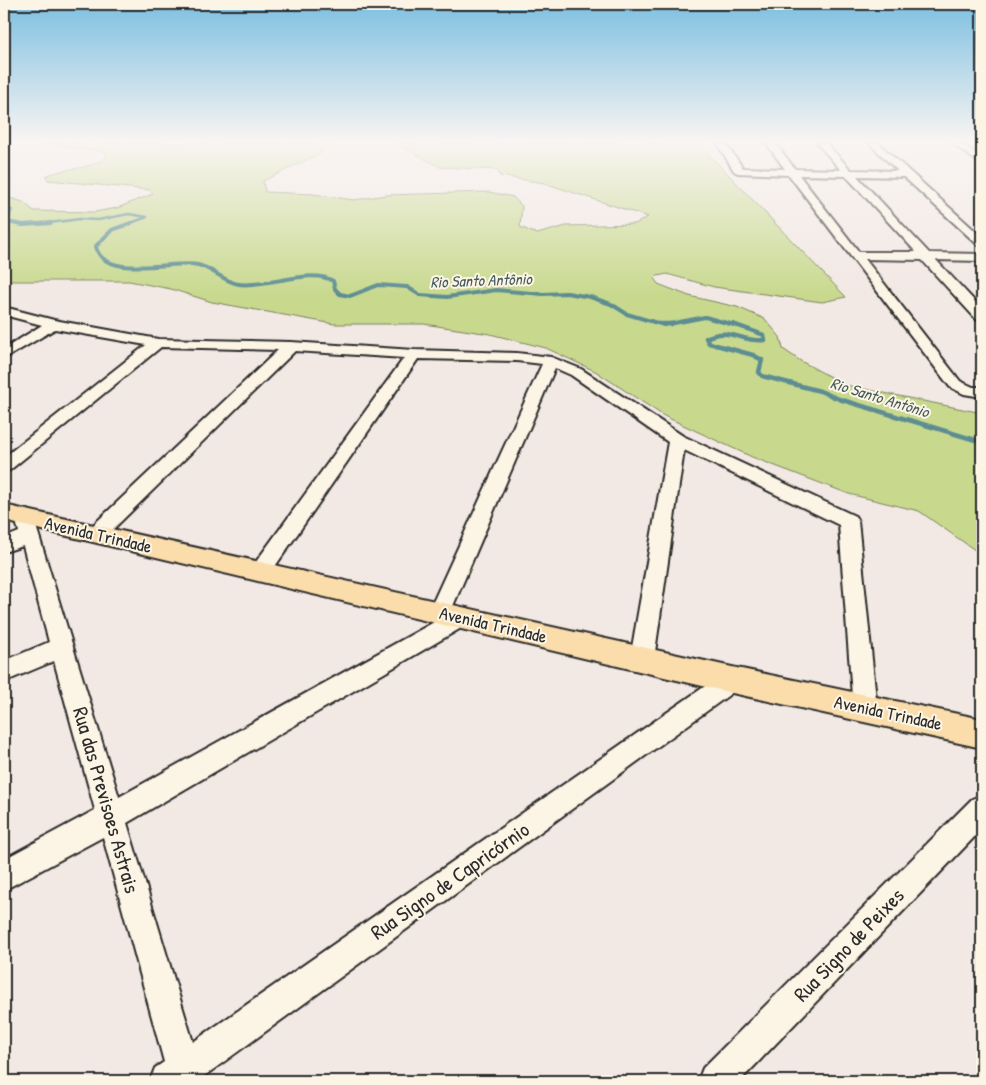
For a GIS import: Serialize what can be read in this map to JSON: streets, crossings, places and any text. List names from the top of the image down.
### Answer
{
  "streets": {
    "main road": ["Avenida Trindade"],
    "street": ["Rua das Previsoes Astrais", "Rua Signo de Capricórnio", "Rua Signo de Peixes"]
  },
  "crossings": [
    ["Avenida Trindade", "Rua das Previsoes Astrais"],
    ["Avenida Trindade", "Rua Signo de Capricórnio"],
    ["Rua das Previsoes Astrais", "Rua Signo de Capricórnio"]
  ],
  "water": ["Rio Santo Antônio"]
}
